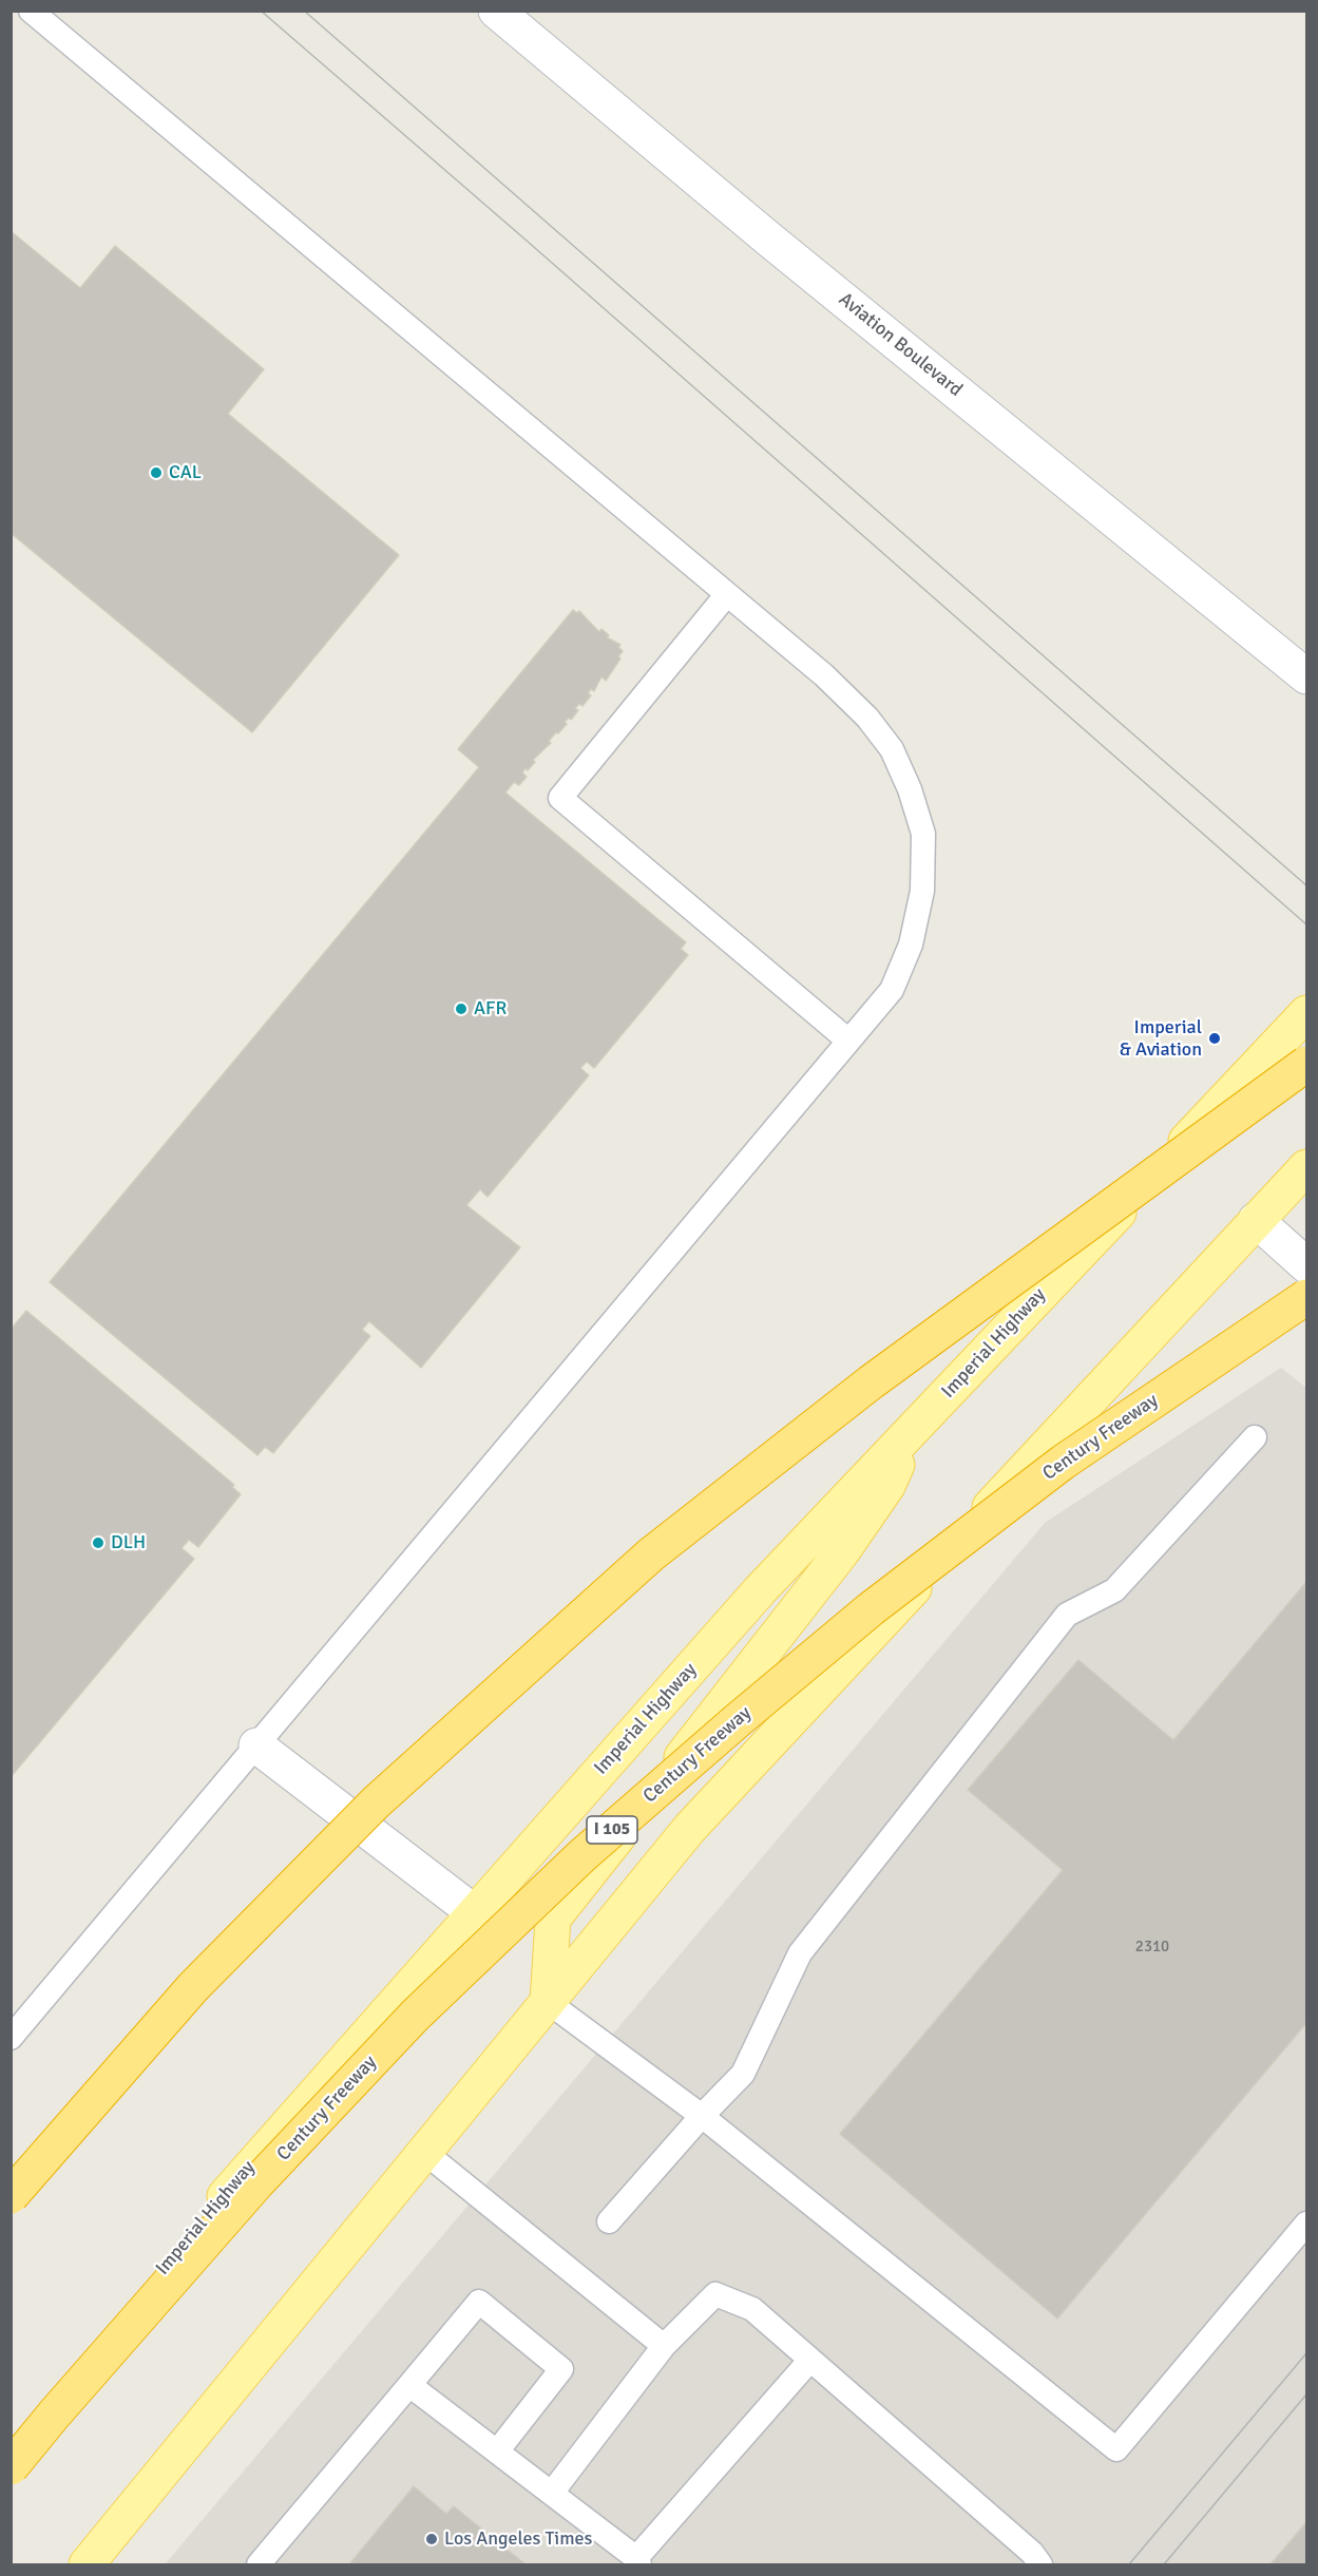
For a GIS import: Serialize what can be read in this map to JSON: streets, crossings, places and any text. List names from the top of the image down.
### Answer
{
  "streets": {
    "highway": ["Century Freeway", "I 105"],
    "main road": ["Aviation Boulevard", "Imperial Highway"]
  },
  "places": [
    "CAL",
    "AFR",
    "Imperial & Aviation",
    "DLH",
    "Los Angeles Times"
  ],
  "house_numbers": ["2310"]
}
